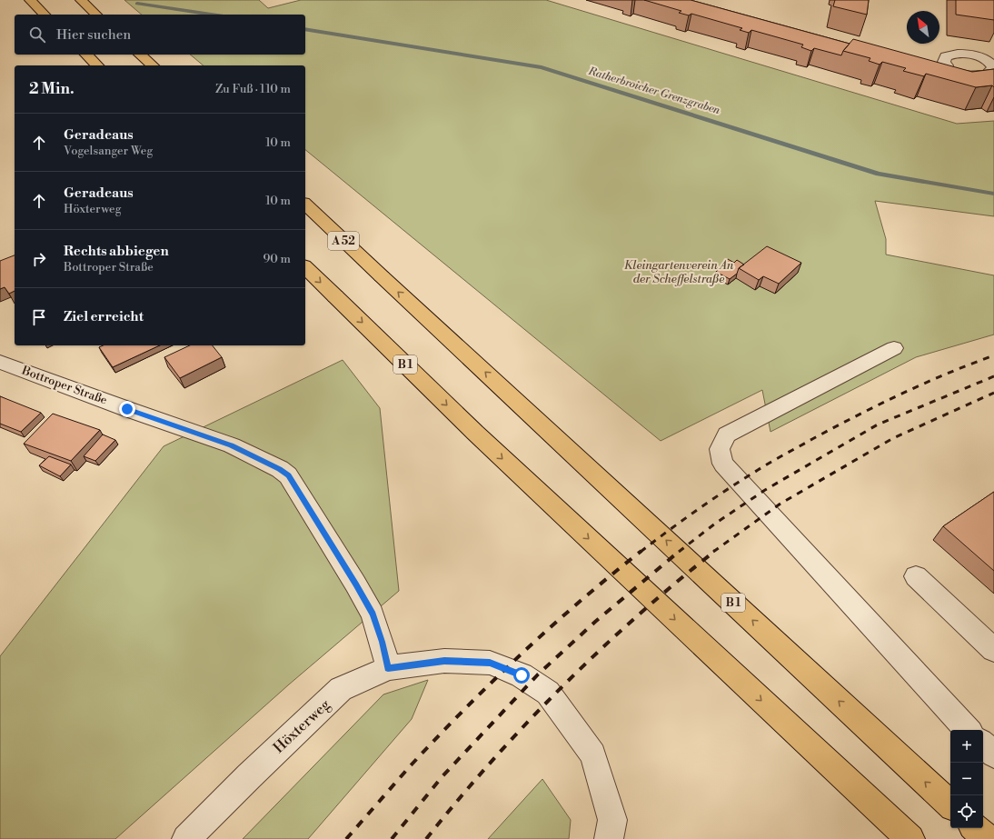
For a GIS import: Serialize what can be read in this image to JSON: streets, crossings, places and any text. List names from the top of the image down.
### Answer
{
  "streets": {
    "main road": ["A 52", "B 1"],
    "street": ["Bottroper Straße", "Höxterweg"]
  },
  "crossings": [
    ["A 52", "B 1"],
    ["Bottroper Straße", "Höxterweg"]
  ],
  "water": ["Ratherbroicher Grenzgraben"],
  "parks": ["Kleingartenverein An der Scheffelstraße"],
  "north": "top left",
  "page": {
    "search": "Hier suchen",
    "heading": ["2 Min.", "Zu Fuß · 110 m"],
    "list": [
      ["Geradeaus", "Vogelsanger Weg", "10 m"],
      ["Geradeaus", "Höxterweg", "10 m"],
      ["Rechts abbiegen", "Bottroper Straße", "90 m"],
      "Ziel erreicht"
    ],
    "map_buttons": ["+", "−"]
  }
}
